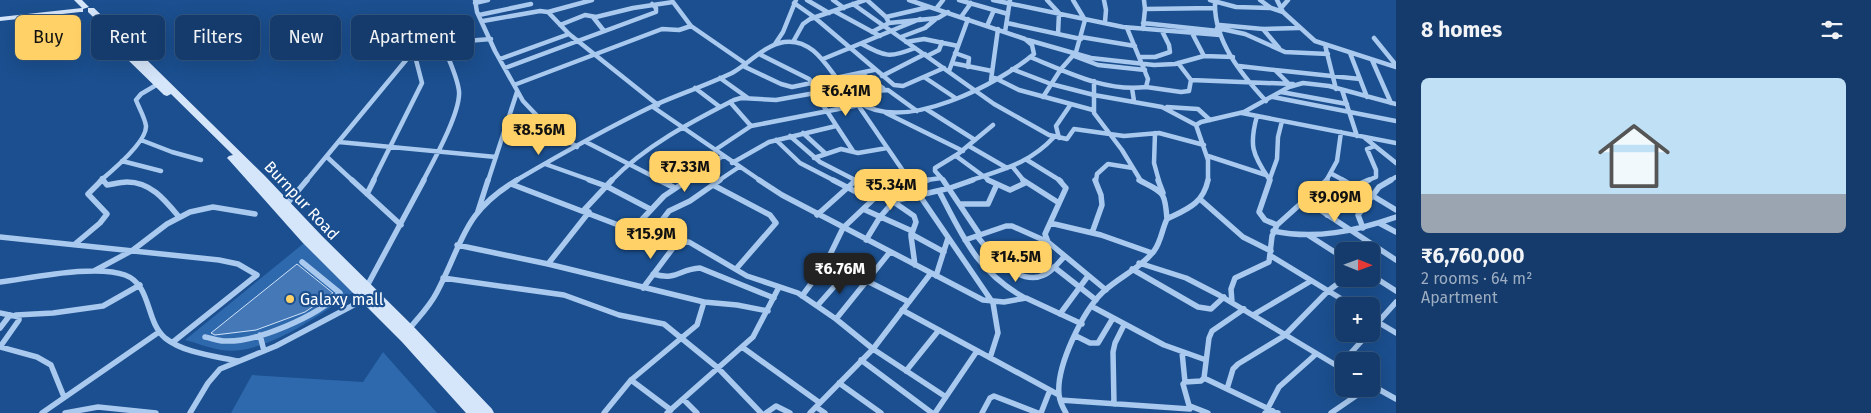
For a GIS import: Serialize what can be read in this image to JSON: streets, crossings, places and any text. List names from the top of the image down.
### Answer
{
  "streets": {
    "street": ["Burnpur Road"]
  },
  "places": ["Galaxy mall"],
  "north": "right",
  "page": {
    "heading": "8 homes",
    "chip": [
      "Buy",
      "Rent",
      "Filters",
      "New",
      "Apartment"
    ],
    "list": [
      {
        "name": "₹6,760,000",
        "note": "2 rooms · 64 m² · Apartment"
      }
    ],
    "price": [
      "₹6.41M",
      "₹8.56M",
      "₹7.33M",
      "₹5.34M",
      "₹9.09M",
      "₹15.9M",
      "₹14.5M",
      "₹6.76M"
    ],
    "map_buttons": ["+", "−"]
  }
}
